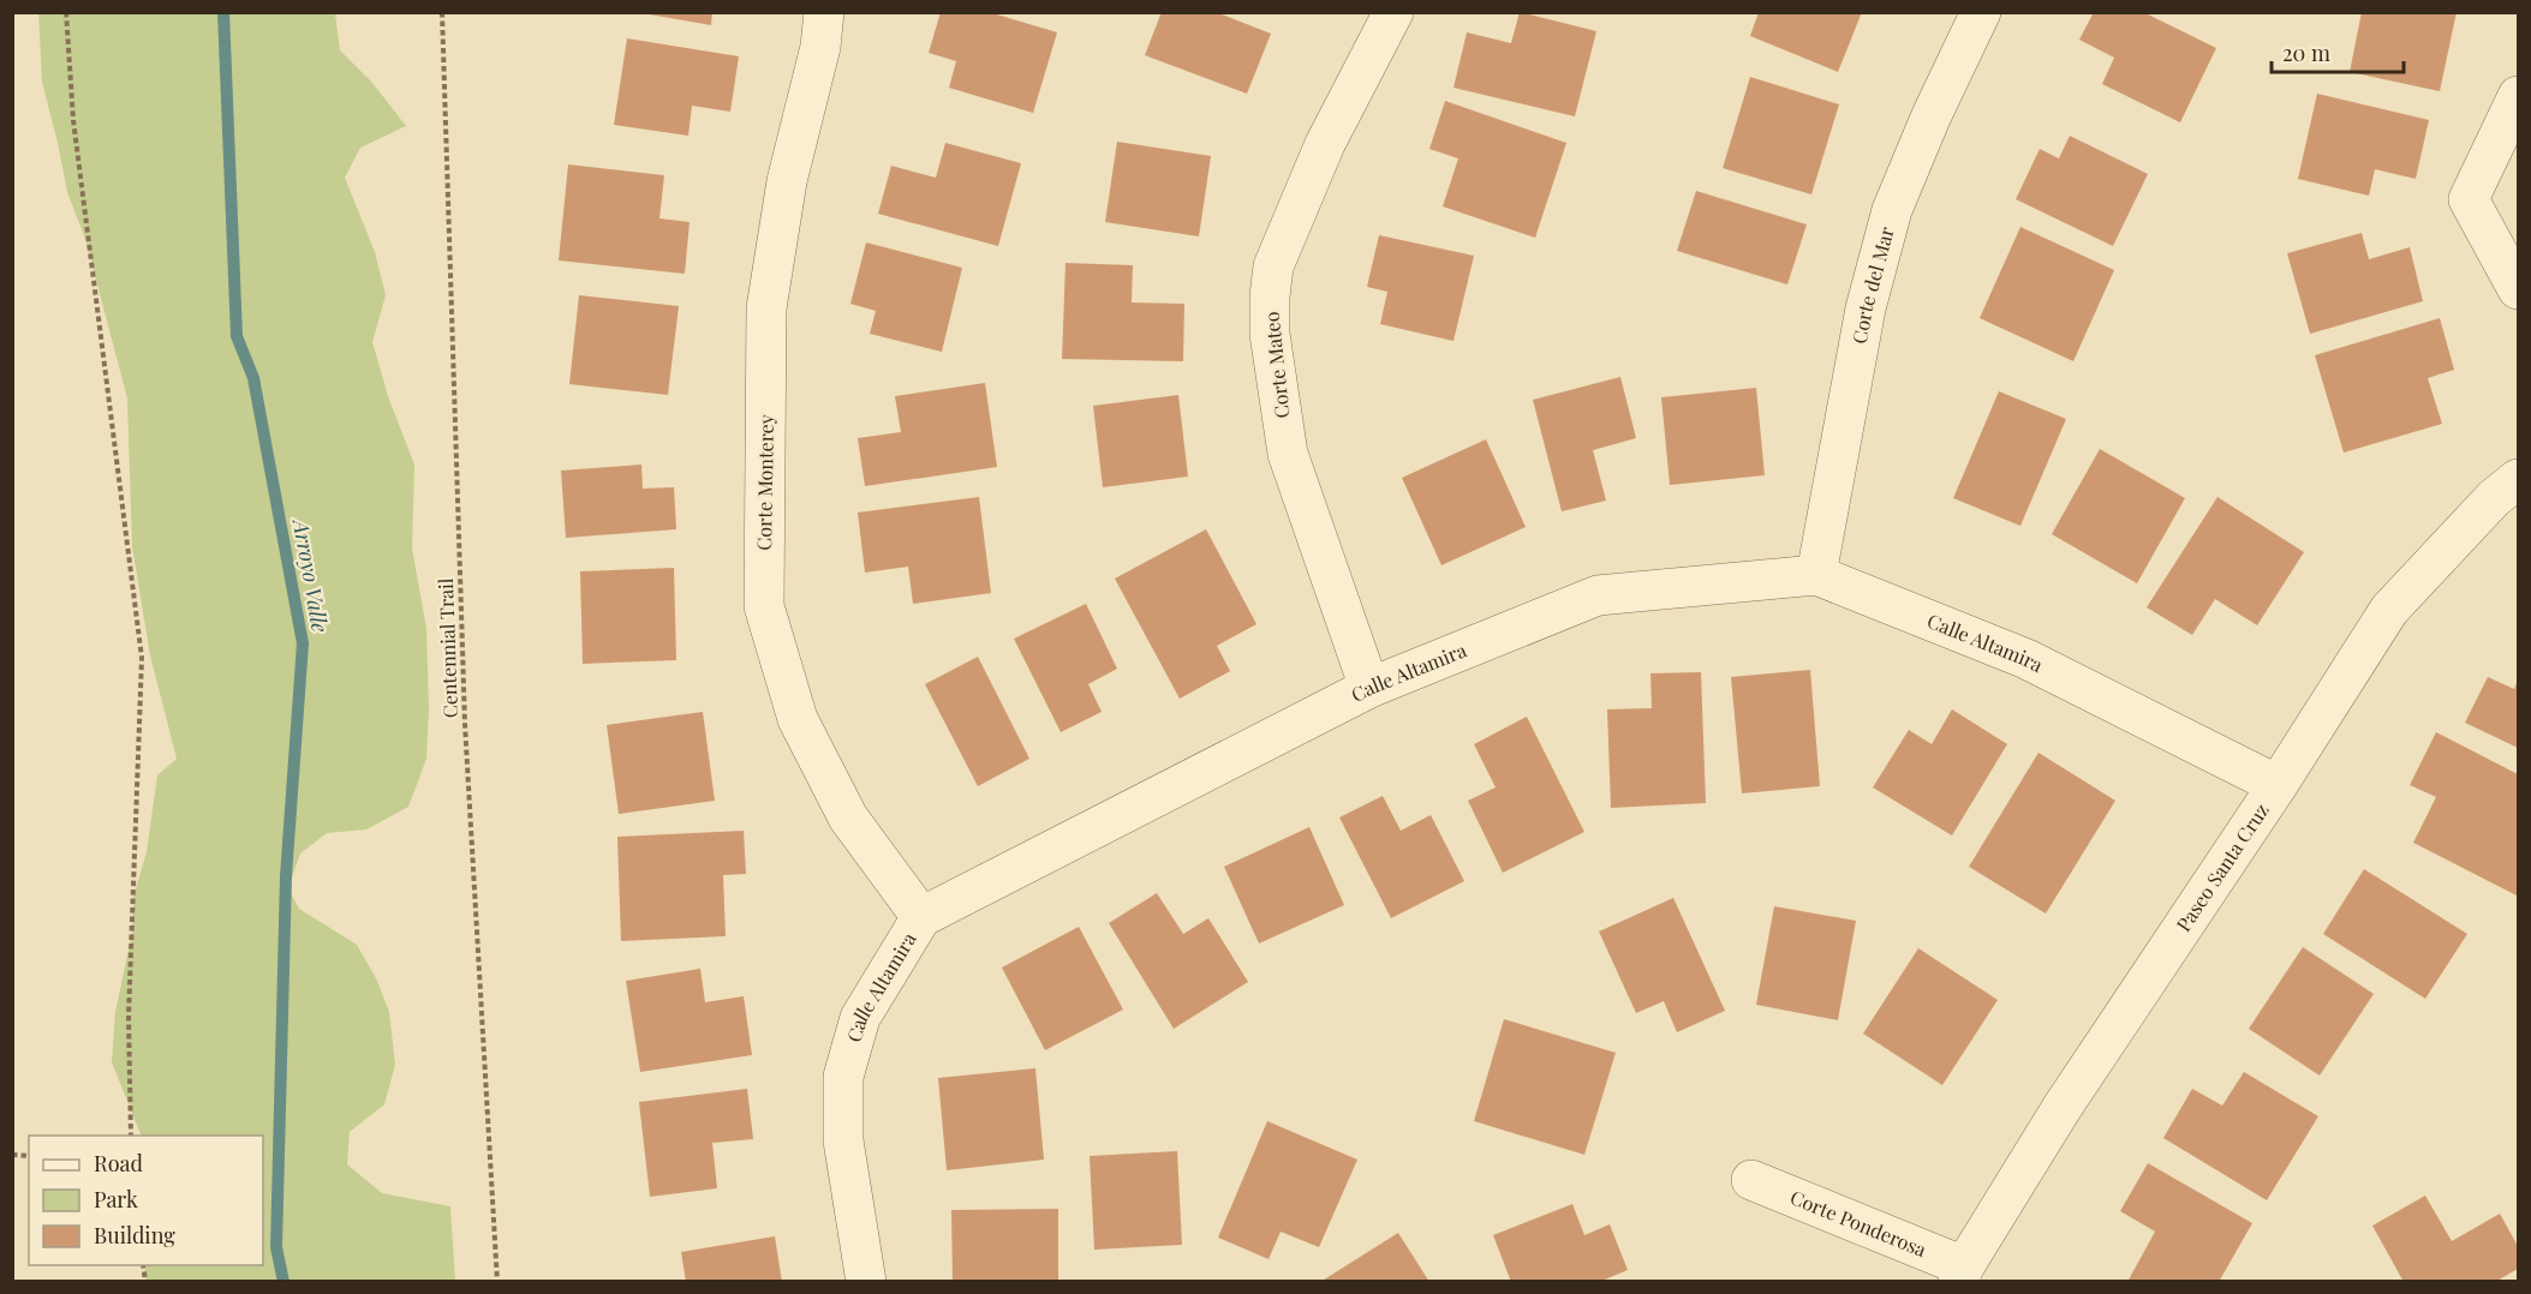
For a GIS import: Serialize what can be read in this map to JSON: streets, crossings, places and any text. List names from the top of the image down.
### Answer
{
  "streets": {
    "street": [
      "Corte del Mar",
      "Corte Mateo",
      "Corte Monterey",
      "Calle Altamira",
      "Paseo Santa Cruz",
      "Corte Ponderosa"
    ],
    "path": ["Centennial Trail"]
  },
  "crossings": [
    ["Corte del Mar", "Calle Altamira"],
    ["Corte Mateo", "Calle Altamira"],
    ["Corte Monterey", "Calle Altamira"],
    ["Calle Altamira", "Paseo Santa Cruz"],
    ["Paseo Santa Cruz", "Corte Ponderosa"]
  ],
  "water": ["Arroyo Valle"],
  "legend": ["Road", "Park", "Building"],
  "scale_bar": "20 m"
}
